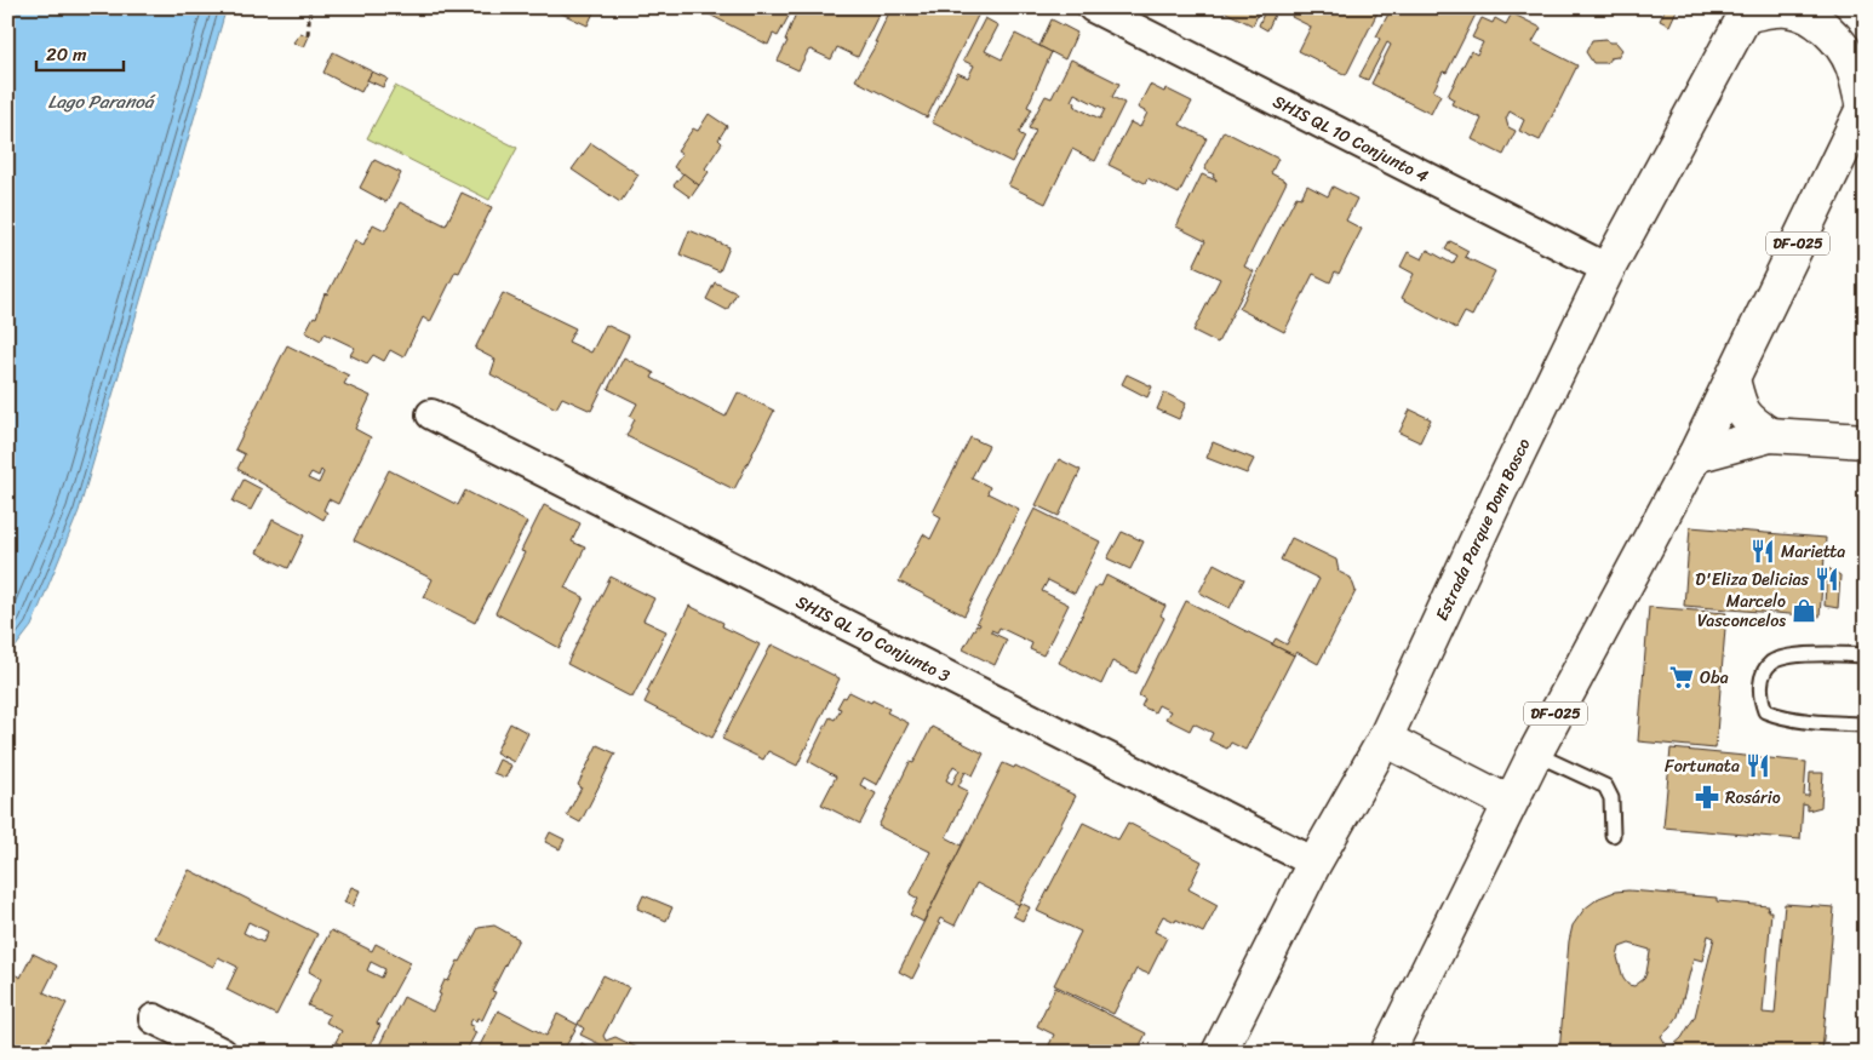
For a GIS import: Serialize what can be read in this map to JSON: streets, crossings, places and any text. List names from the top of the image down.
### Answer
{
  "streets": {
    "main road": ["DF-025", "Estrada Parque Dom Bosco"],
    "street": ["SHIS QL 10 Conjunto 4", "SHIS QL 10 Conjunto 3"]
  },
  "crossings": [
    ["SHIS QL 10 Conjunto 4", "Estrada Parque Dom Bosco"],
    ["Estrada Parque Dom Bosco", "SHIS QL 10 Conjunto 3"]
  ],
  "water": ["Lago Paranoá"],
  "places": {
    "restaurant": ["Marietta", "D'Eliza Delicias", "Fortunata"],
    "shop": ["Marcelo Vasconcelos"],
    "supermarket": ["Oba"],
    "pharmacy": ["Rosário"]
  },
  "scale_bar": "20 m"
}
